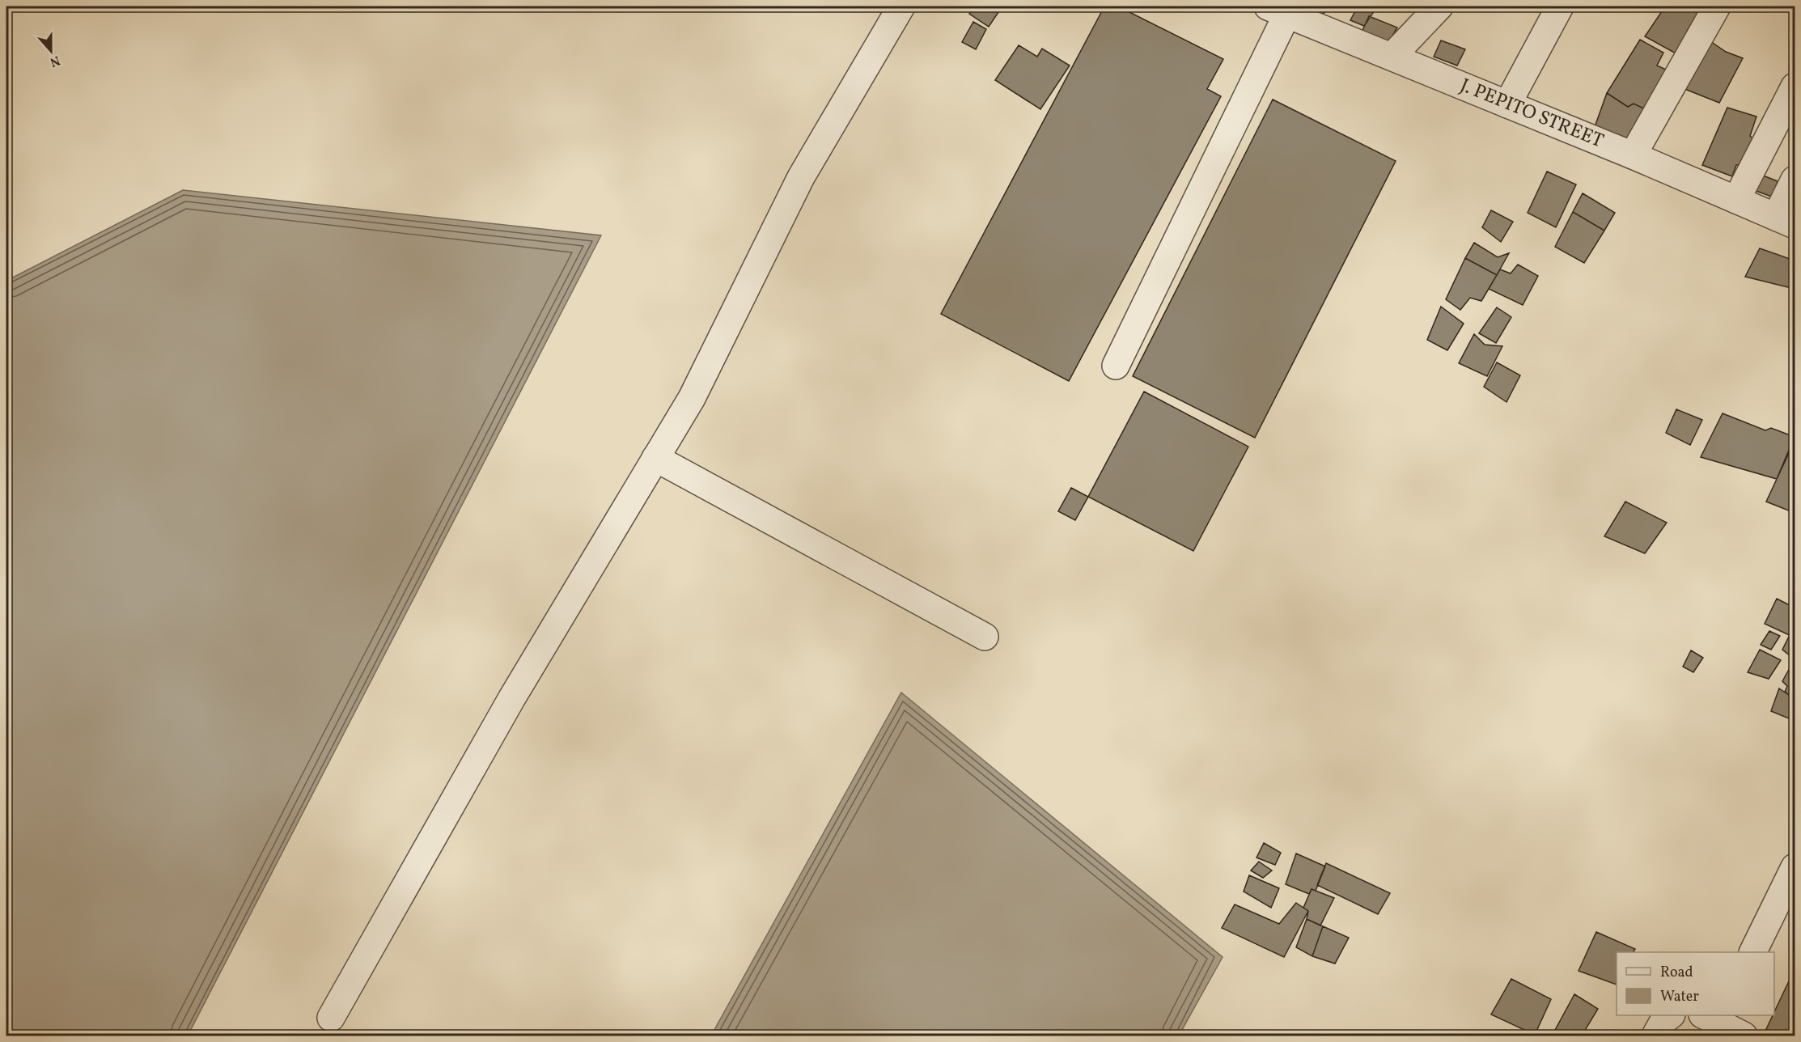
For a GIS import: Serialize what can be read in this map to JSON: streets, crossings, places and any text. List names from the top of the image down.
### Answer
{
  "streets": {
    "street": ["J. PEPITO STREET"]
  },
  "legend": ["Road", "Water"],
  "north": "bottom"
}
